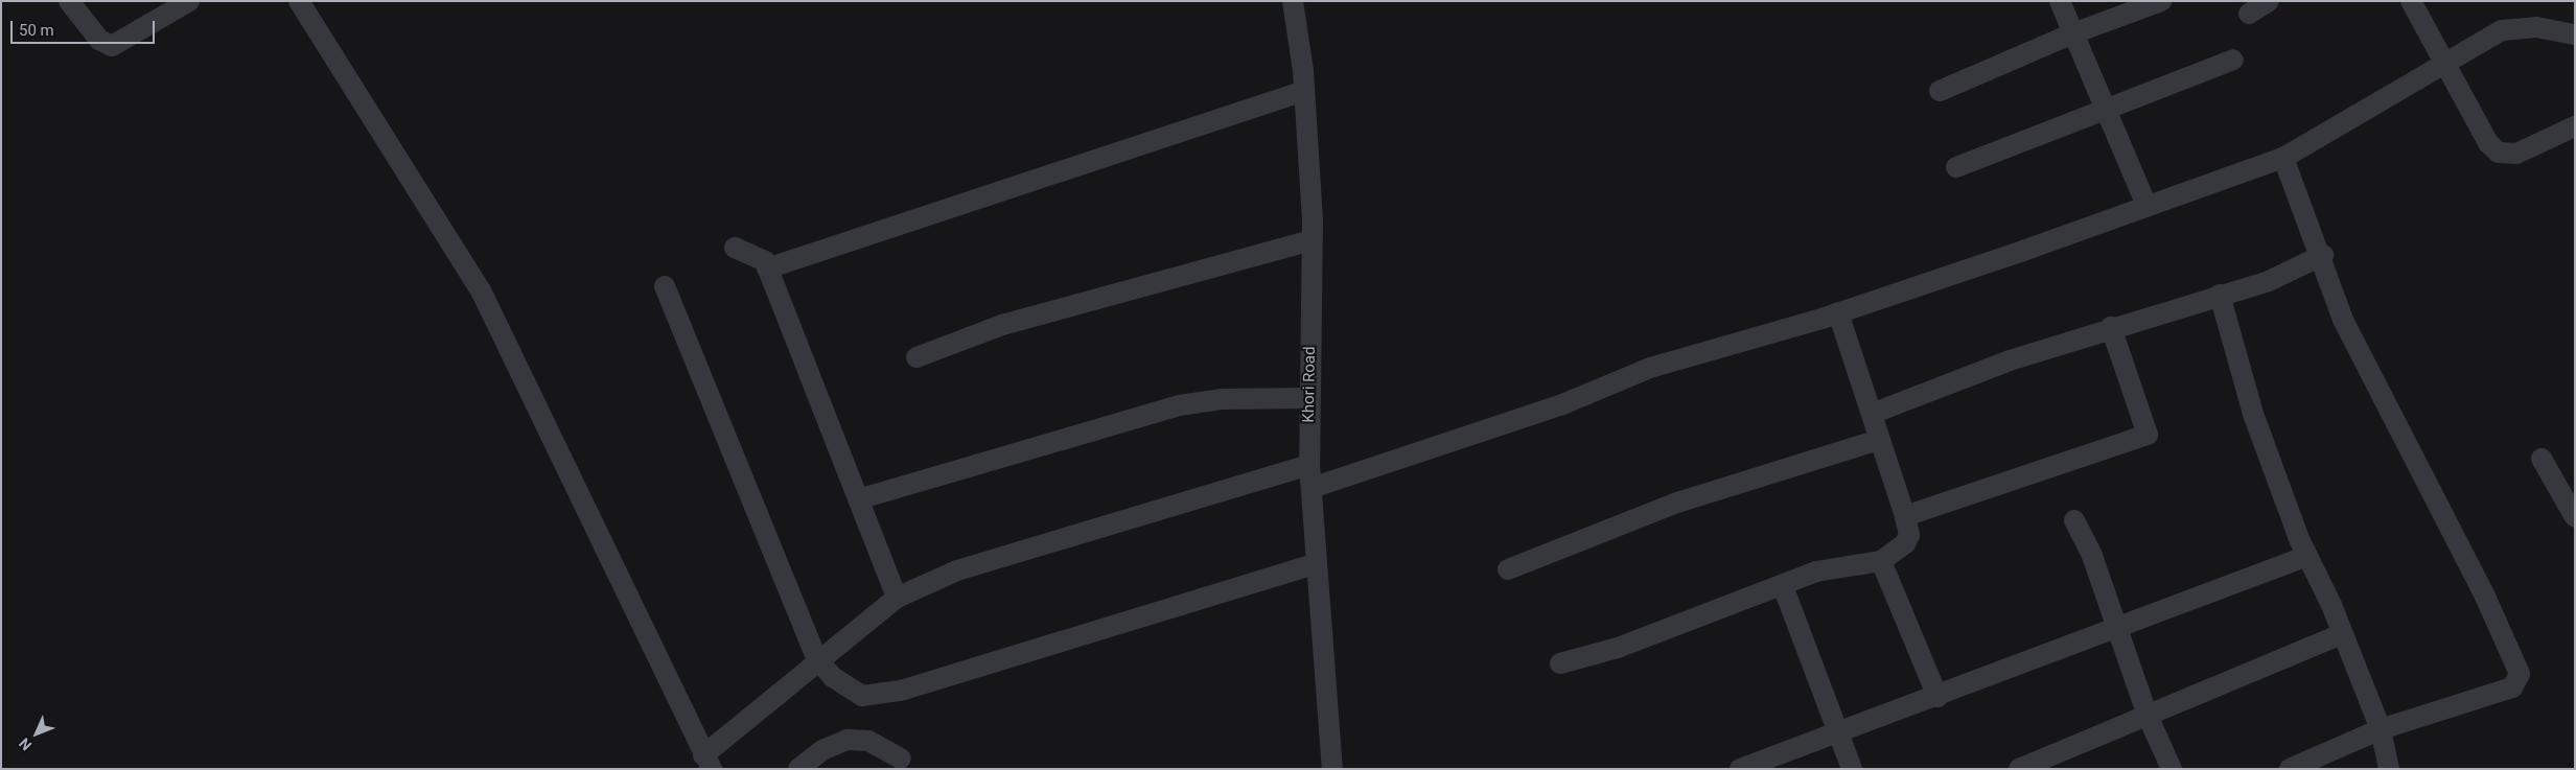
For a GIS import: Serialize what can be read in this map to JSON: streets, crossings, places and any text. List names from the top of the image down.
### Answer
{
  "streets": {
    "street": ["Khori Road"]
  },
  "scale_bar": "50 m",
  "north": "bottom left"
}
